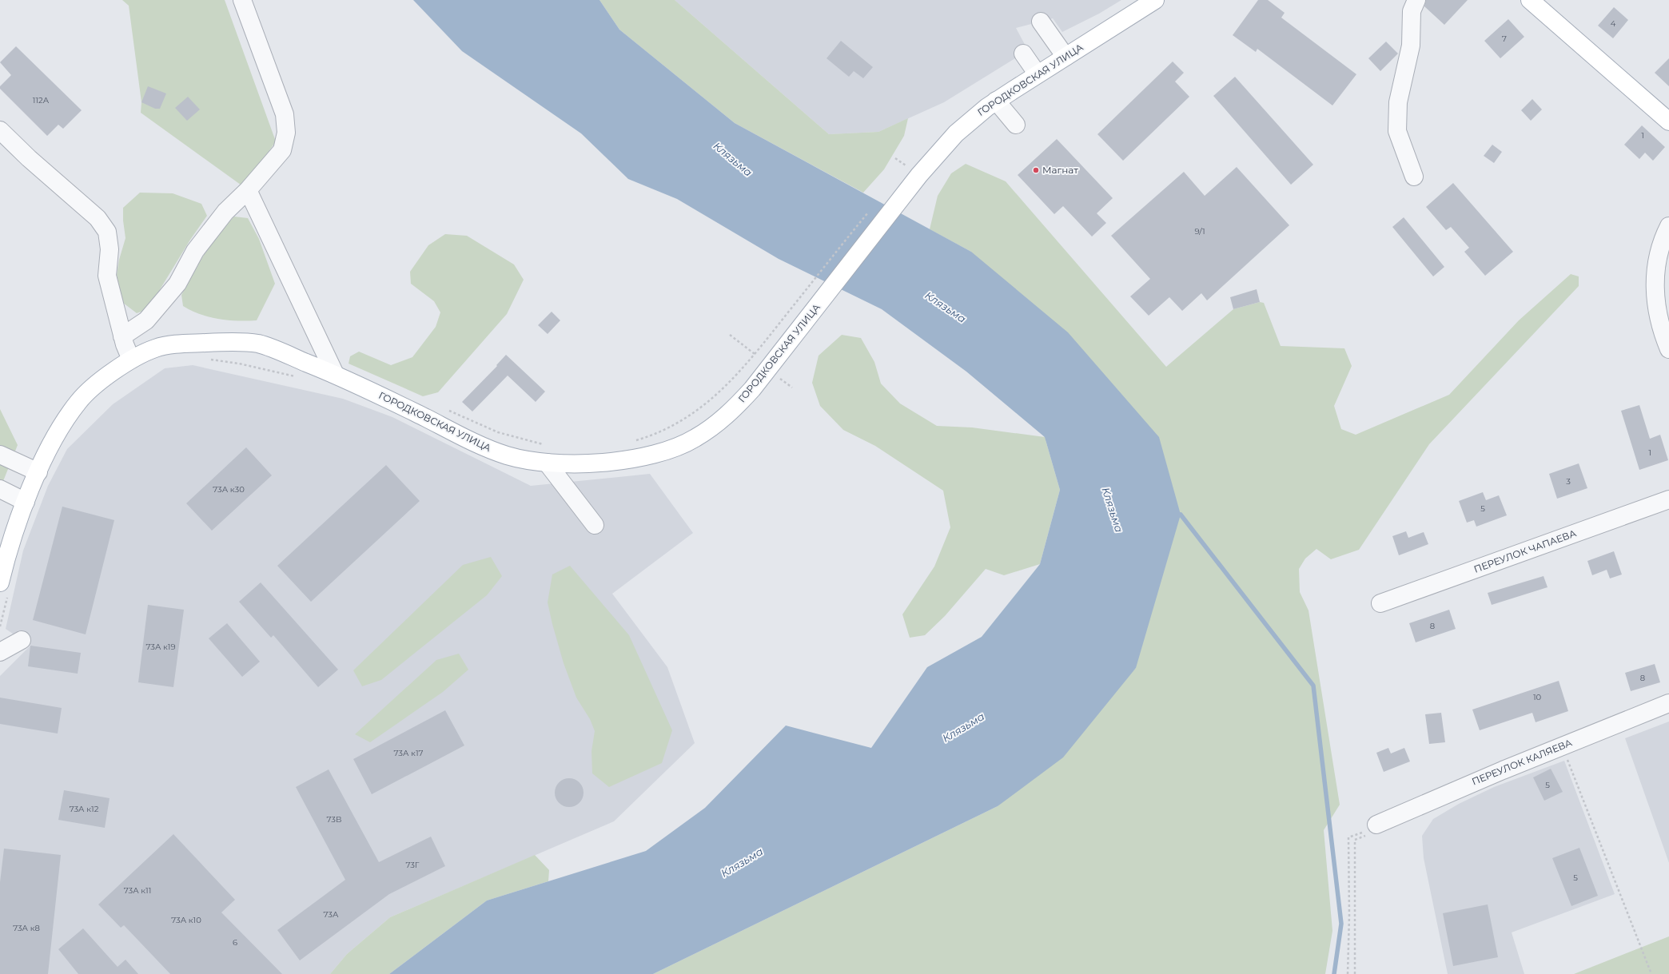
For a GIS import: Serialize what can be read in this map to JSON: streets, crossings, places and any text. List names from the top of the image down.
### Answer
{
  "streets": {
    "main road": ["ГОРОДКОВСКАЯ УЛИЦА"],
    "street": ["ПЕРЕУЛОК ЧАПАЕВА", "ПЕРЕУЛОК КАЛЯЕВА"]
  },
  "water": ["Клязьма"],
  "places": ["Магнат"],
  "house_numbers": [
    "4",
    "7",
    "112А",
    "1",
    "9/1",
    "1",
    "3",
    "73А к30",
    "5",
    "8",
    "73А к19",
    "8",
    "10",
    "73А к17",
    "5",
    "73А к12",
    "73В",
    "73Г",
    "5",
    "73А к11",
    "73А",
    "73А к10",
    "73А к8",
    "6"
  ]
}
